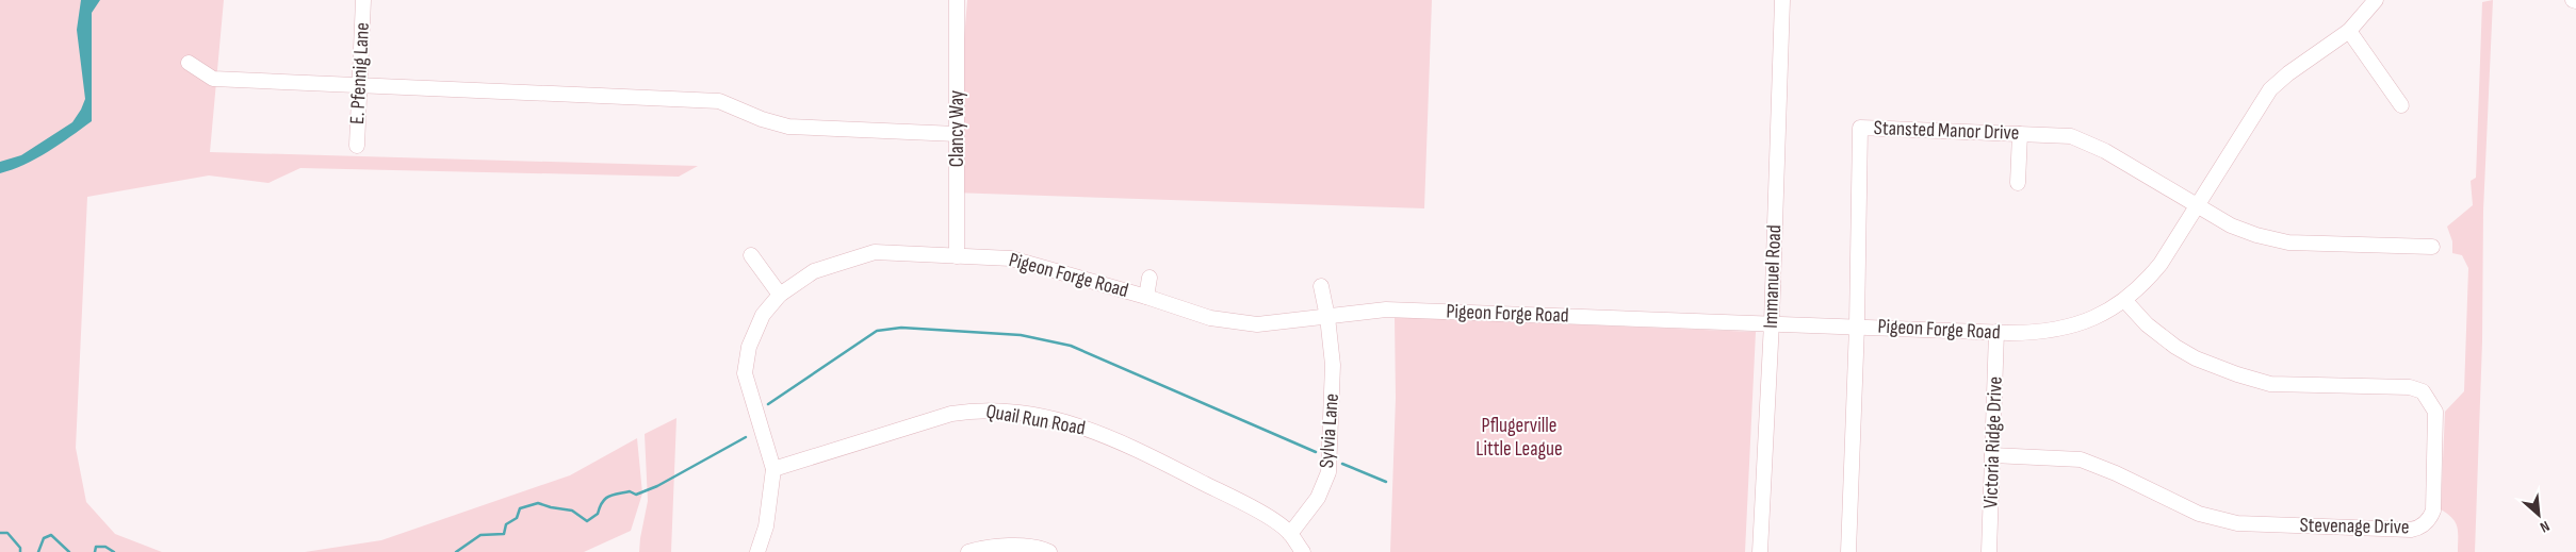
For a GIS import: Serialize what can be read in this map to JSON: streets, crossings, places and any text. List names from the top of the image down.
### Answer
{
  "streets": {
    "street": [
      "E. Pfennig Lane",
      "Clancy Way",
      "Stansted Manor Drive",
      "Pigeon Forge Road",
      "Immanuel Road",
      "Quail Run Road",
      "Sylvia Lane",
      "Victoria Ridge Drive",
      "Stevenage Drive"
    ]
  },
  "crossings": [
    ["Clancy Way", "Pigeon Forge Road"],
    ["Stansted Manor Drive", "Pigeon Forge Road"],
    ["Pigeon Forge Road", "Immanuel Road"],
    ["Pigeon Forge Road", "Quail Run Road"],
    ["Pigeon Forge Road", "Sylvia Lane"],
    ["Pigeon Forge Road", "Victoria Ridge Drive"],
    ["Pigeon Forge Road", "Stevenage Drive"],
    ["Quail Run Road", "Sylvia Lane"],
    ["Victoria Ridge Drive", "Stevenage Drive"]
  ],
  "parks": ["Pflugerville Little League"],
  "north": "bottom right"
}
